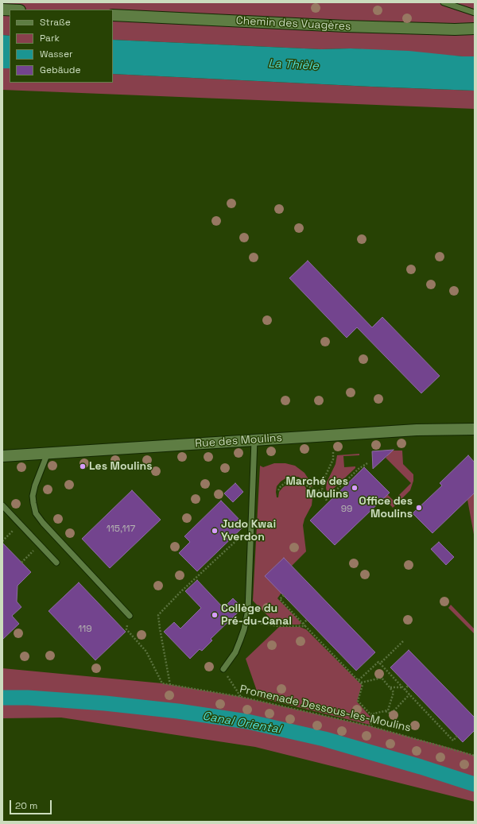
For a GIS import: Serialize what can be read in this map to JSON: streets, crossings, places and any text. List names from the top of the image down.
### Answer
{
  "streets": {
    "street": ["Chemin des Vuagères", "Rue des Moulins"],
    "path": ["Promenade Dessous-les-Moulins"]
  },
  "water": ["La Thièle", "Canal Oriental"],
  "places": [
    "Les Moulins",
    "Marché des Moulins",
    "Office des Moulins",
    "Judo Kwai Yverdon",
    "Collège du Pré-du-Canal"
  ],
  "house_numbers": ["99", "115,117", "119"],
  "legend": [
    "Straße",
    "Park",
    "Wasser",
    "Gebäude"
  ],
  "scale_bar": "20 m"
}
